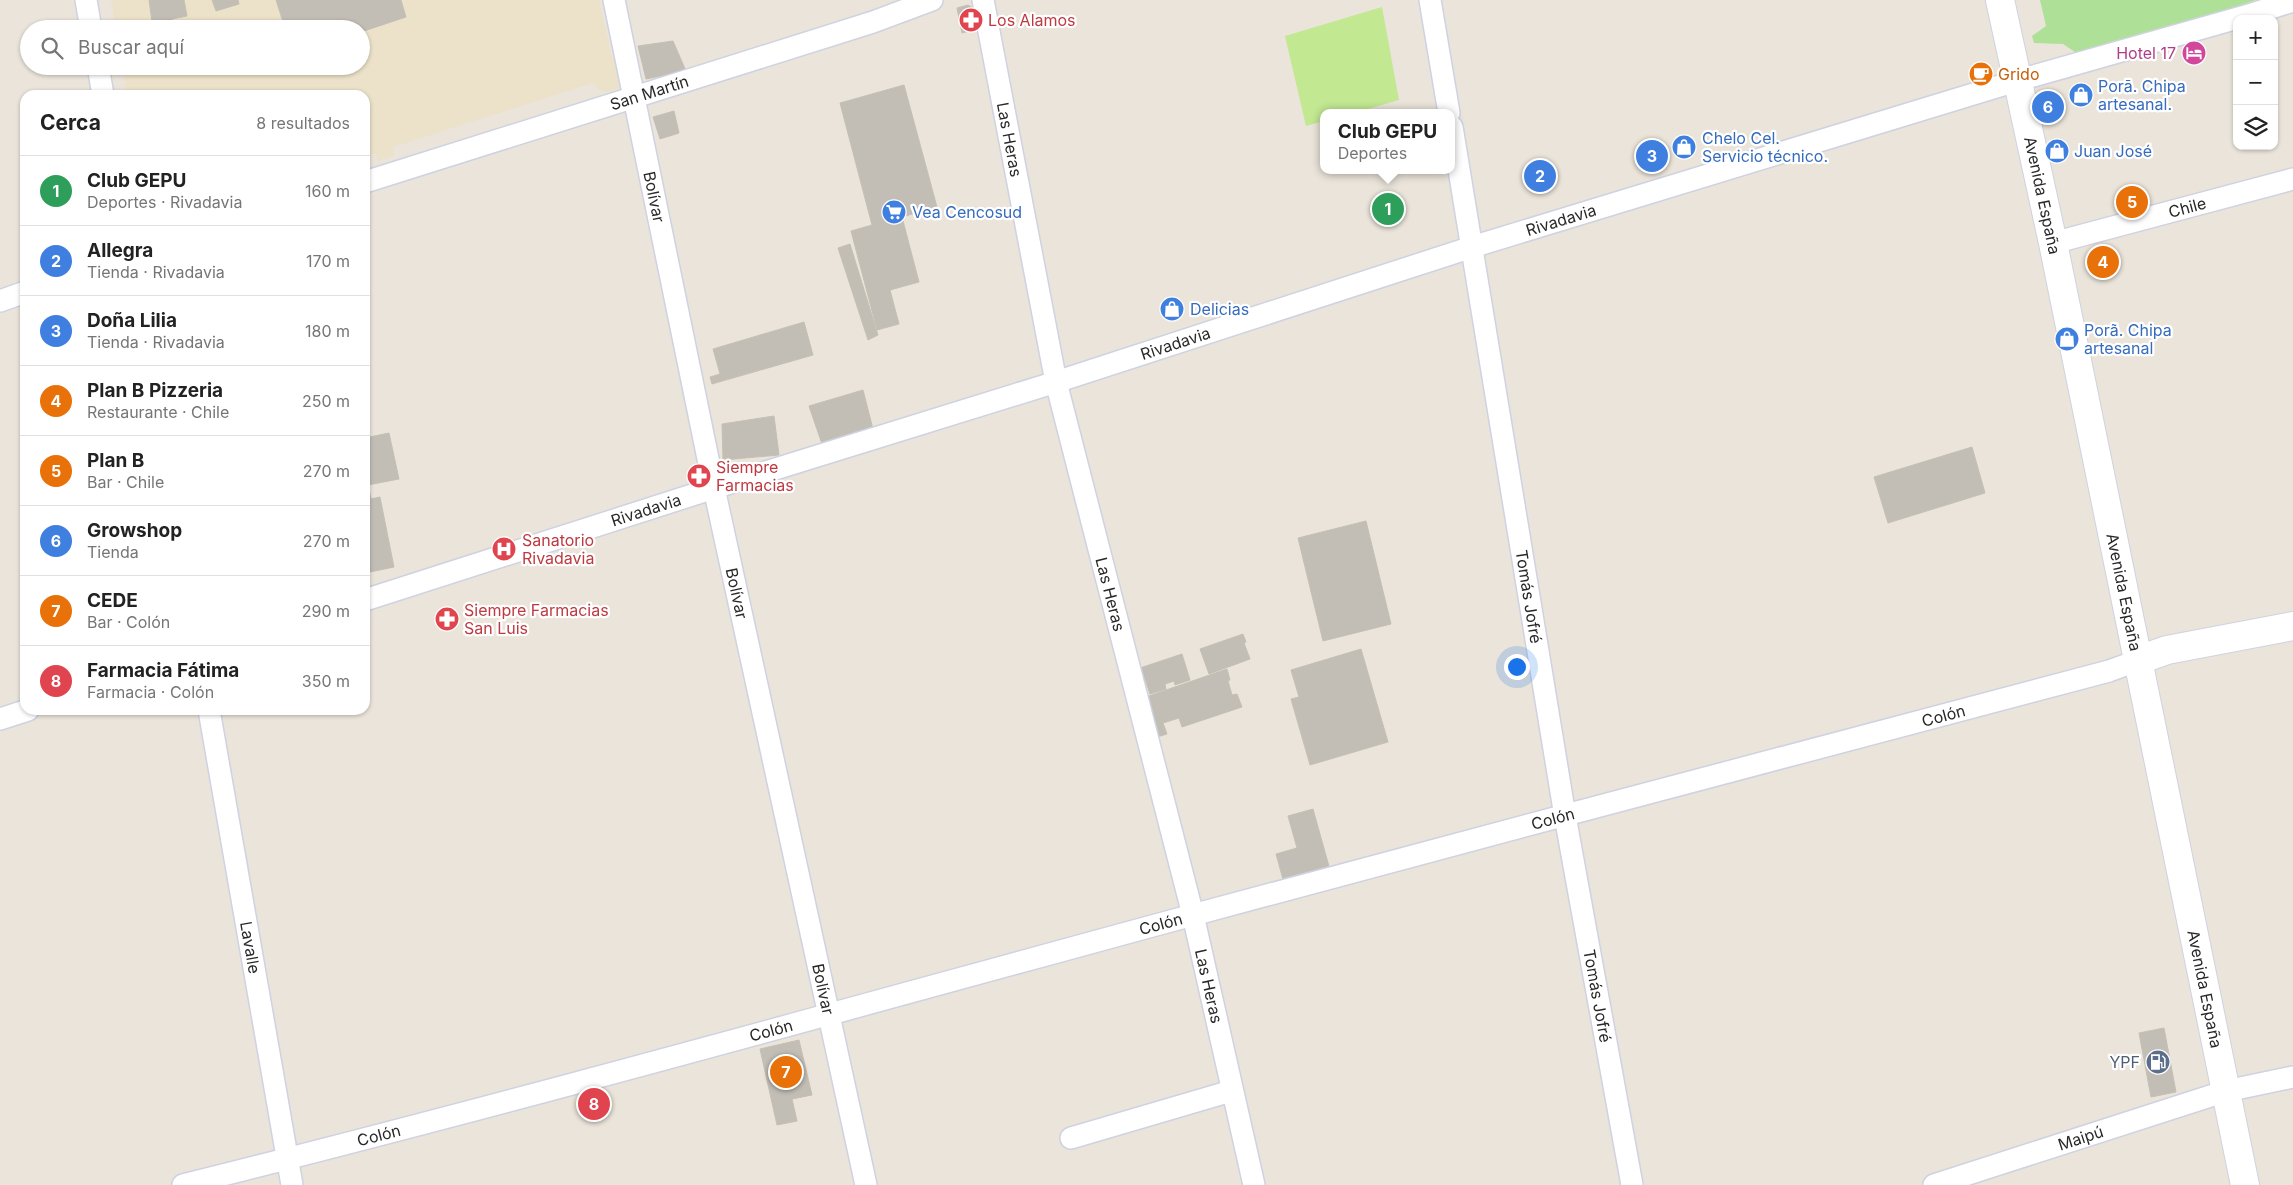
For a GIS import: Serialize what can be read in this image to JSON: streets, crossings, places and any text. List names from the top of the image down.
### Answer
{
  "streets": {
    "main road": ["Avenida España"],
    "street": [
      "San Martín",
      "Las Heras",
      "Bolívar",
      "Chile",
      "Rivadavia",
      "Tomás Jofré",
      "Colón",
      "Lavalle",
      "Maipú"
    ]
  },
  "crossings": [
    ["San Martín", "Bolívar"],
    ["Las Heras", "Rivadavia"],
    ["Las Heras", "Colón"],
    ["Avenida España", "Chile"],
    ["Avenida España", "Rivadavia"],
    ["Avenida España", "Colón"],
    ["Avenida España", "Maipú"],
    ["Bolívar", "Rivadavia"],
    ["Bolívar", "Colón"],
    ["Rivadavia", "Tomás Jofré"],
    ["Tomás Jofré", "Colón"],
    ["Colón", "Lavalle"]
  ],
  "places": {
    "pharmacy": ["Los Alamos", "Siempre Farmacias", "Siempre Farmacias San Luis"],
    "hotel": ["Hotel 17"],
    "cafe": ["Grido"],
    "shop": [
      "Porā. Chipa artesanal.",
      "Chelo Cel. Servicio técnico.",
      "Juan José",
      "Delicias",
      "Porã. Chipa artesanal"
    ],
    "supermarket": ["Vea Cencosud"],
    "hospital": ["Sanatorio Rivadavia"],
    "fuel station": ["YPF"]
  },
  "page": {
    "map_buttons": ["+", "−"],
    "search": "Buscar aquí",
    "pins": [
      "6",
      "3",
      "2",
      "5",
      "1",
      "4",
      "7",
      "8"
    ],
    "heading": ["Cerca", "8 resultados"],
    "popup": ["Club GEPU", "Deportes"],
    "list": [
      {
        "mark": "1",
        "name": "Club GEPU",
        "note": "Deportes · Rivadavia",
        "value": "160 m"
      },
      {
        "mark": "2",
        "name": "Allegra",
        "note": "Tienda · Rivadavia",
        "value": "170 m"
      },
      {
        "mark": "3",
        "name": "Doña Lilia",
        "note": "Tienda · Rivadavia",
        "value": "180 m"
      },
      {
        "mark": "4",
        "name": "Plan B Pizzeria",
        "note": "Restaurante · Chile",
        "value": "250 m"
      },
      {
        "mark": "5",
        "name": "Plan B",
        "note": "Bar · Chile",
        "value": "270 m"
      },
      {
        "mark": "6",
        "name": "Growshop",
        "note": "Tienda",
        "value": "270 m"
      },
      {
        "mark": "7",
        "name": "CEDE",
        "note": "Bar · Colón",
        "value": "290 m"
      },
      {
        "mark": "8",
        "name": "Farmacia Fátima",
        "note": "Farmacia · Colón",
        "value": "350 m"
      }
    ]
  }
}
